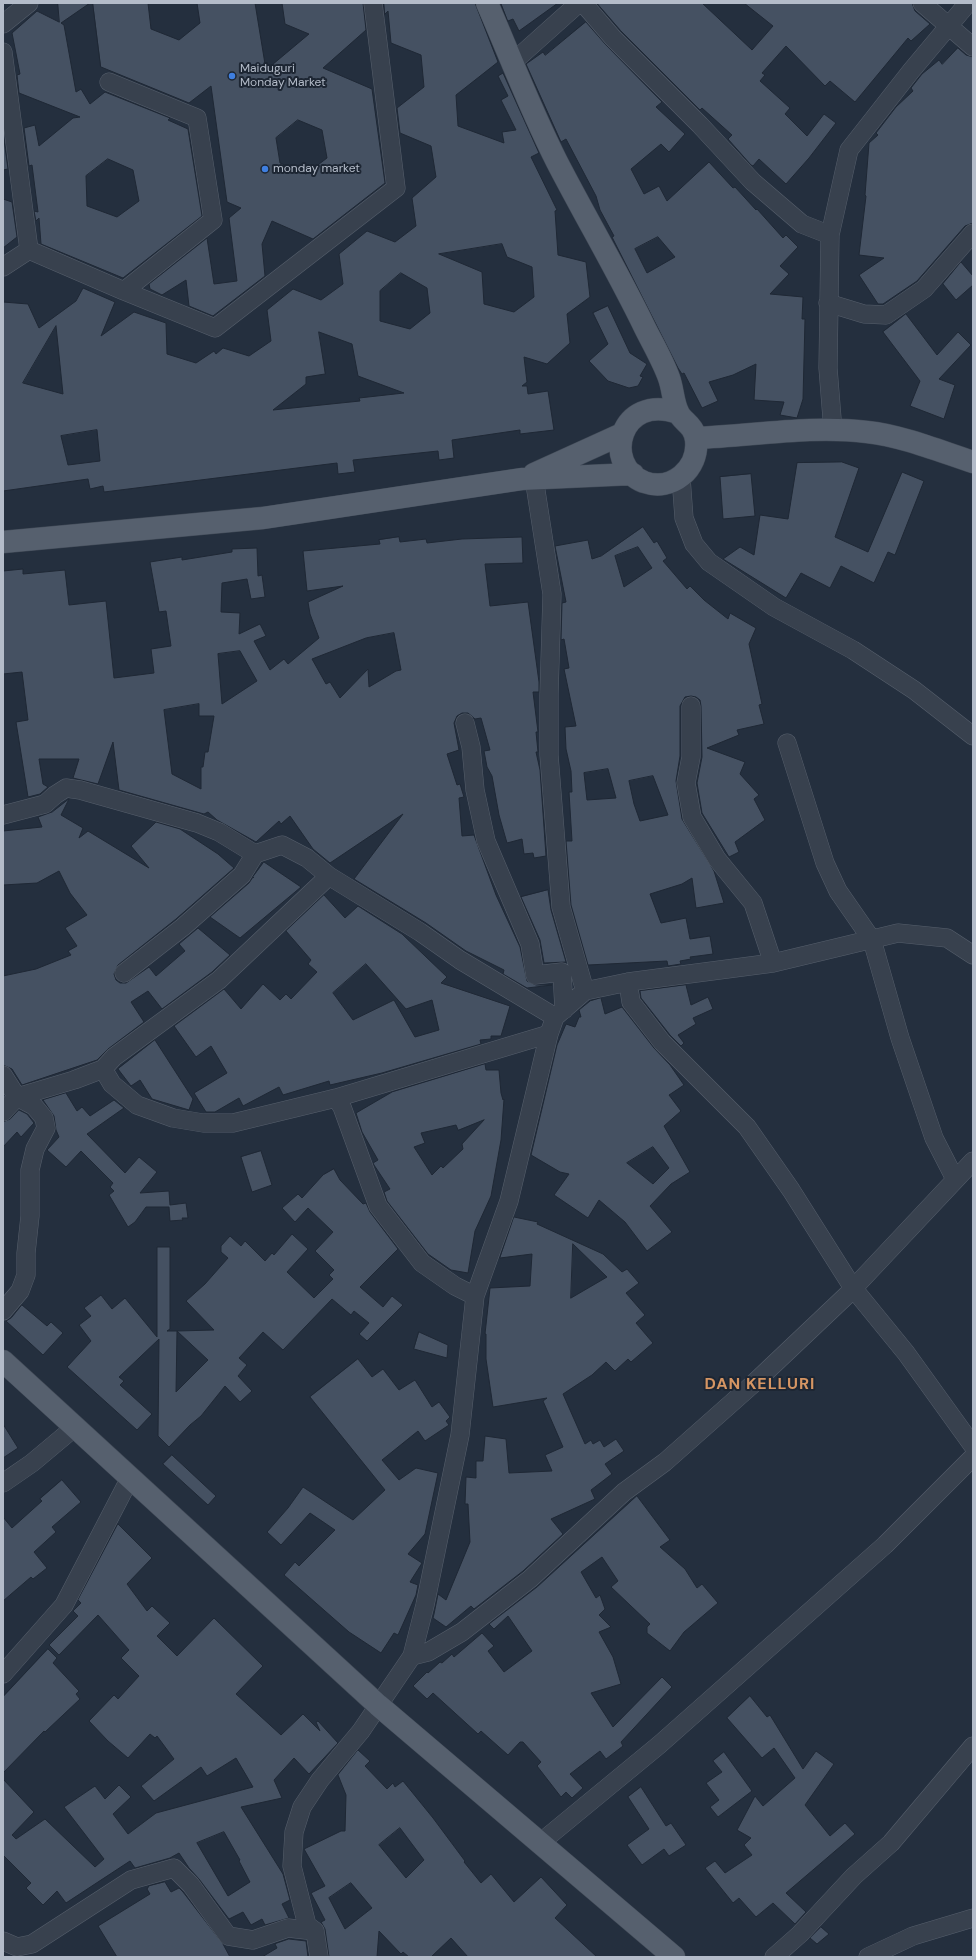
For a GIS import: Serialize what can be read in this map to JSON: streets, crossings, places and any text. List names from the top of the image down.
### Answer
{
  "districts": ["DAN KELLURI"],
  "places": ["Maiduguri Monday Market", "monday market"]
}
